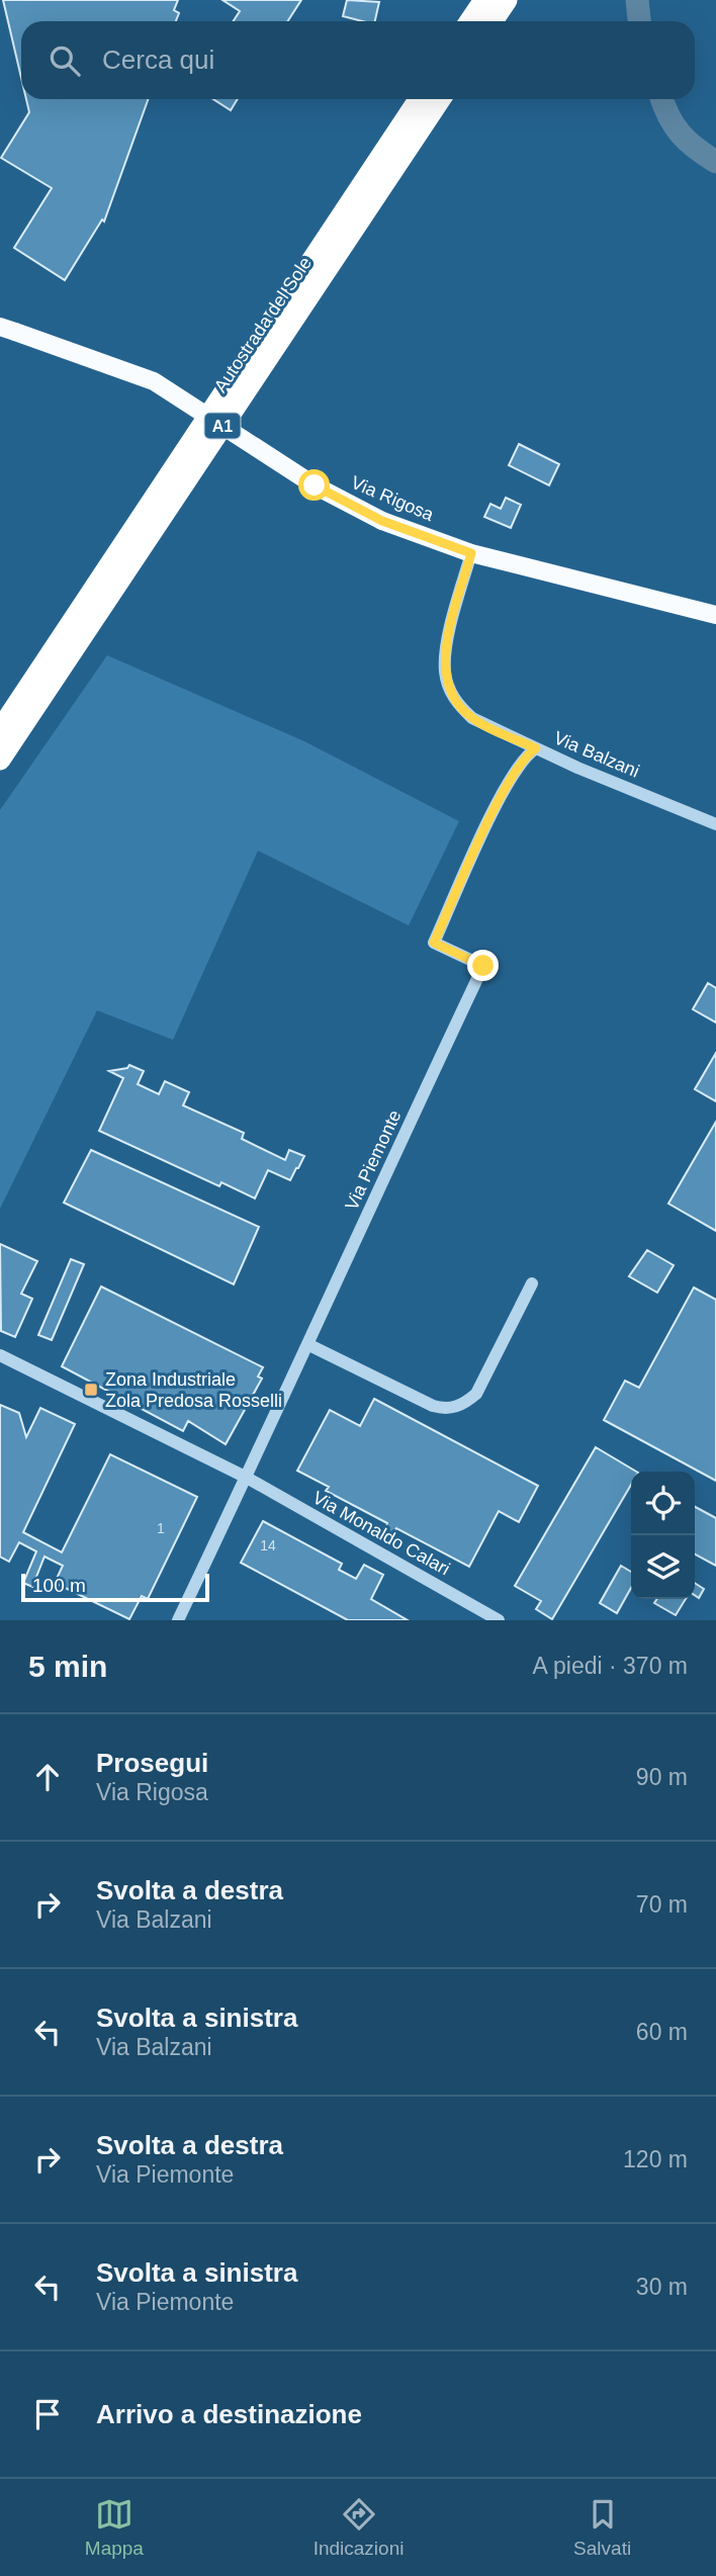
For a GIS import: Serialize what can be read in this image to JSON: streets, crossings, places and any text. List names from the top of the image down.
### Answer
{
  "streets": {
    "highway": ["Autostrada del Sole", "A1"],
    "main road": ["Via Rigosa"],
    "street": ["Via Balzani", "Via Piemonte", "Via Monaldo Calari"]
  },
  "crossings": [
    ["Via Rigosa", "Via Balzani"],
    ["Via Balzani", "Via Piemonte"],
    ["Via Piemonte", "Via Monaldo Calari"]
  ],
  "places": {
    "transit": ["Zona Industriale Zola Predosa Rosselli"]
  },
  "house_numbers": ["1", "14"],
  "scale_bar": "100 m",
  "page": {
    "search": "Cerca qui",
    "scale": "100 m",
    "heading": ["5 min", "A piedi · 370 m"],
    "list": [
      ["Prosegui", "Via Rigosa", "90 m"],
      ["Svolta a destra", "Via Balzani", "70 m"],
      ["Svolta a sinistra", "Via Balzani", "60 m"],
      ["Svolta a destra", "Via Piemonte", "120 m"],
      ["Svolta a sinistra", "Via Piemonte", "30 m"],
      "Arrivo a destinazione"
    ],
    "nav": ["Mappa", "Indicazioni", "Salvati"]
  }
}
